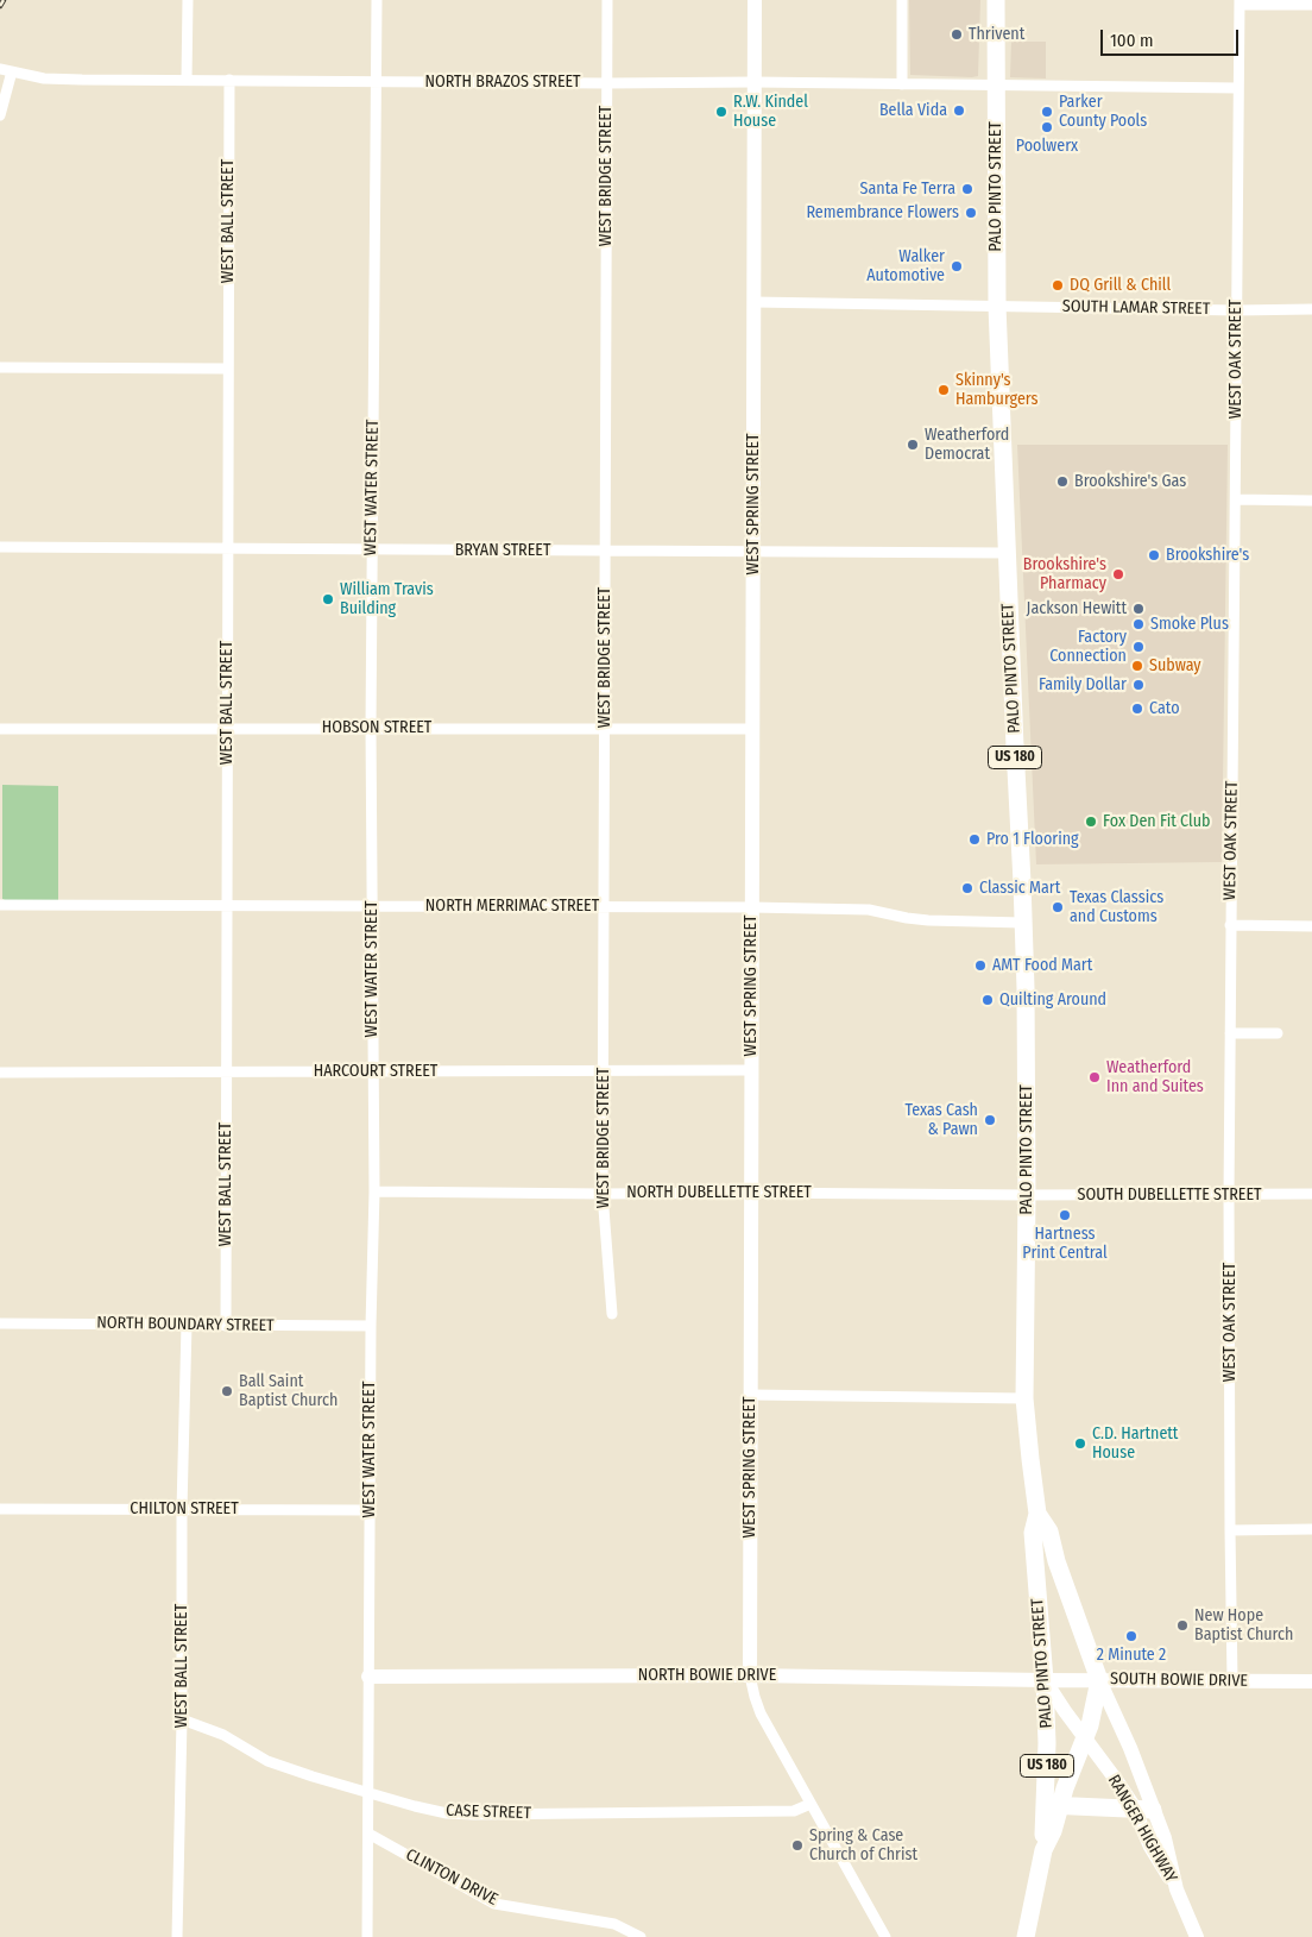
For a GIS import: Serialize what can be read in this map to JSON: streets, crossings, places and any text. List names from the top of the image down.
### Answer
{
  "streets": {
    "main road": ["PALO PINTO STREET", "US 180"],
    "street": [
      "NORTH BRAZOS STREET",
      "WEST BRIDGE STREET",
      "WEST BALL STREET",
      "SOUTH LAMAR STREET",
      "WEST OAK STREET",
      "WEST WATER STREET",
      "WEST SPRING STREET",
      "BRYAN STREET",
      "HOBSON STREET",
      "NORTH MERRIMAC STREET",
      "HARCOURT STREET",
      "NORTH DUBELLETTE STREET",
      "SOUTH DUBELLETTE STREET",
      "NORTH BOUNDARY STREET",
      "CHILTON STREET",
      "NORTH BOWIE DRIVE",
      "SOUTH BOWIE DRIVE",
      "CASE STREET",
      "RANGER HIGHWAY",
      "CLINTON DRIVE"
    ]
  },
  "crossings": [
    ["NORTH BRAZOS STREET", "WEST BRIDGE STREET"],
    ["NORTH BRAZOS STREET", "PALO PINTO STREET"],
    ["NORTH BRAZOS STREET", "WEST BALL STREET"],
    ["NORTH BRAZOS STREET", "WEST OAK STREET"],
    ["NORTH BRAZOS STREET", "WEST WATER STREET"],
    ["NORTH BRAZOS STREET", "WEST SPRING STREET"],
    ["WEST BRIDGE STREET", "BRYAN STREET"],
    ["WEST BRIDGE STREET", "HOBSON STREET"],
    ["WEST BRIDGE STREET", "NORTH MERRIMAC STREET"],
    ["WEST BRIDGE STREET", "HARCOURT STREET"],
    ["WEST BRIDGE STREET", "NORTH DUBELLETTE STREET"],
    ["PALO PINTO STREET", "SOUTH LAMAR STREET"],
    ["PALO PINTO STREET", "BRYAN STREET"],
    ["PALO PINTO STREET", "US 180"],
    ["PALO PINTO STREET", "NORTH MERRIMAC STREET"],
    ["PALO PINTO STREET", "NORTH DUBELLETTE STREET"],
    ["PALO PINTO STREET", "SOUTH DUBELLETTE STREET"],
    ["PALO PINTO STREET", "NORTH BOWIE DRIVE"],
    ["PALO PINTO STREET", "SOUTH BOWIE DRIVE"],
    ["PALO PINTO STREET", "RANGER HIGHWAY"],
    ["WEST BALL STREET", "BRYAN STREET"],
    ["WEST BALL STREET", "HOBSON STREET"],
    ["WEST BALL STREET", "NORTH MERRIMAC STREET"],
    ["WEST BALL STREET", "HARCOURT STREET"],
    ["WEST BALL STREET", "NORTH BOUNDARY STREET"],
    ["WEST BALL STREET", "CHILTON STREET"],
    ["WEST BALL STREET", "CASE STREET"],
    ["SOUTH LAMAR STREET", "WEST OAK STREET"],
    ["SOUTH LAMAR STREET", "WEST SPRING STREET"],
    ["WEST OAK STREET", "SOUTH DUBELLETTE STREET"],
    ["WEST OAK STREET", "SOUTH BOWIE DRIVE"],
    ["WEST WATER STREET", "BRYAN STREET"],
    ["WEST WATER STREET", "HOBSON STREET"],
    ["WEST WATER STREET", "NORTH MERRIMAC STREET"],
    ["WEST WATER STREET", "HARCOURT STREET"],
    ["WEST WATER STREET", "NORTH DUBELLETTE STREET"],
    ["WEST WATER STREET", "NORTH BOUNDARY STREET"],
    ["WEST WATER STREET", "CHILTON STREET"],
    ["WEST WATER STREET", "NORTH BOWIE DRIVE"],
    ["WEST WATER STREET", "CASE STREET"],
    ["WEST WATER STREET", "CLINTON DRIVE"],
    ["WEST SPRING STREET", "BRYAN STREET"],
    ["WEST SPRING STREET", "HOBSON STREET"],
    ["WEST SPRING STREET", "NORTH MERRIMAC STREET"],
    ["WEST SPRING STREET", "HARCOURT STREET"],
    ["WEST SPRING STREET", "NORTH DUBELLETTE STREET"],
    ["WEST SPRING STREET", "NORTH BOWIE DRIVE"],
    ["WEST SPRING STREET", "CASE STREET"],
    ["US 180", "SOUTH BOWIE DRIVE"],
    ["US 180", "RANGER HIGHWAY"],
    ["NORTH DUBELLETTE STREET", "SOUTH DUBELLETTE STREET"],
    ["NORTH BOWIE DRIVE", "SOUTH BOWIE DRIVE"],
    ["NORTH BOWIE DRIVE", "RANGER HIGHWAY"],
    ["SOUTH BOWIE DRIVE", "RANGER HIGHWAY"]
  ],
  "places": [
    "Thrivent",
    "Bella Vida",
    "R.W. Kindel House",
    "Parker County Pools",
    "Poolwerx",
    "Santa Fe Terra",
    "Remembrance Flowers",
    "Walker Automotive",
    "DQ Grill & Chill",
    "Skinny's Hamburgers",
    "Weatherford Democrat",
    "Brookshire's Gas",
    "Brookshire's",
    "Brookshire's Pharmacy",
    "William Travis Building",
    "Jackson Hewitt",
    "Smoke Plus",
    "Factory Connection",
    "Subway",
    "Family Dollar",
    "Cato",
    "Fox Den Fit Club",
    "Pro 1 Flooring",
    "Classic Mart",
    "Texas Classics and Customs",
    "AMT Food Mart",
    "Quilting Around",
    "Weatherford Inn and Suites",
    "Texas Cash & Pawn",
    "Hartness Print Central",
    "Ball Saint Baptist Church",
    "C.D. Hartnett House",
    "New Hope Baptist Church",
    "2 Minute 2",
    "Spring & Case Church of Christ"
  ],
  "scale_bar": "100 m"
}
